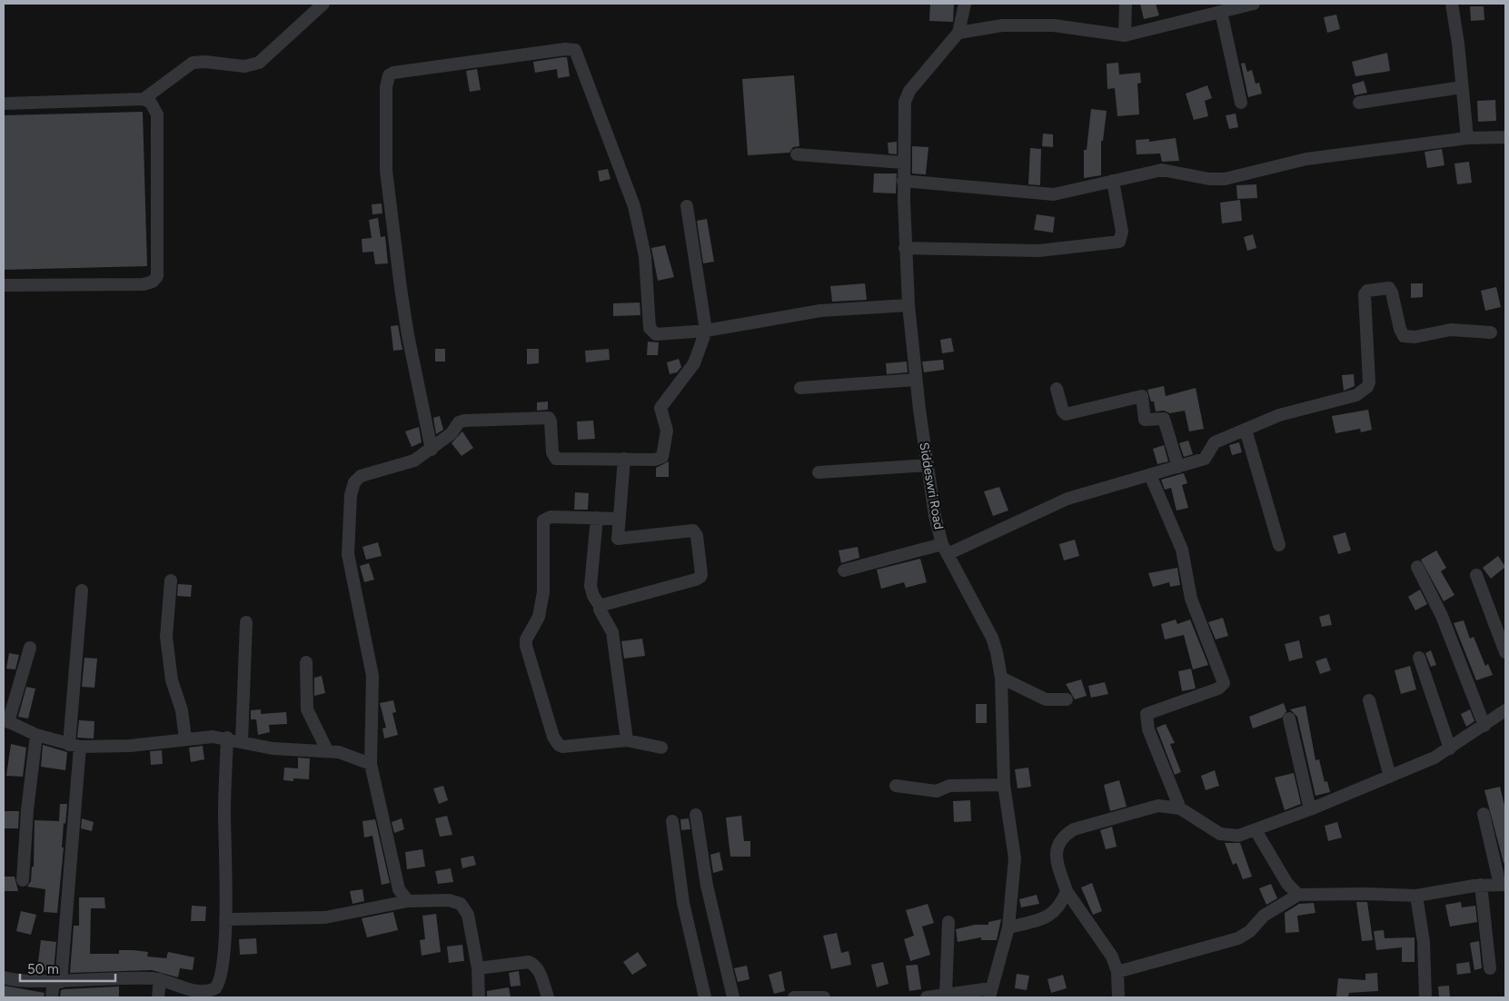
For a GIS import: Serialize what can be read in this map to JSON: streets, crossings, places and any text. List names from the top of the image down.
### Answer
{
  "streets": {
    "street": ["Siddeswri Road"]
  },
  "scale_bar": "50 m"
}
